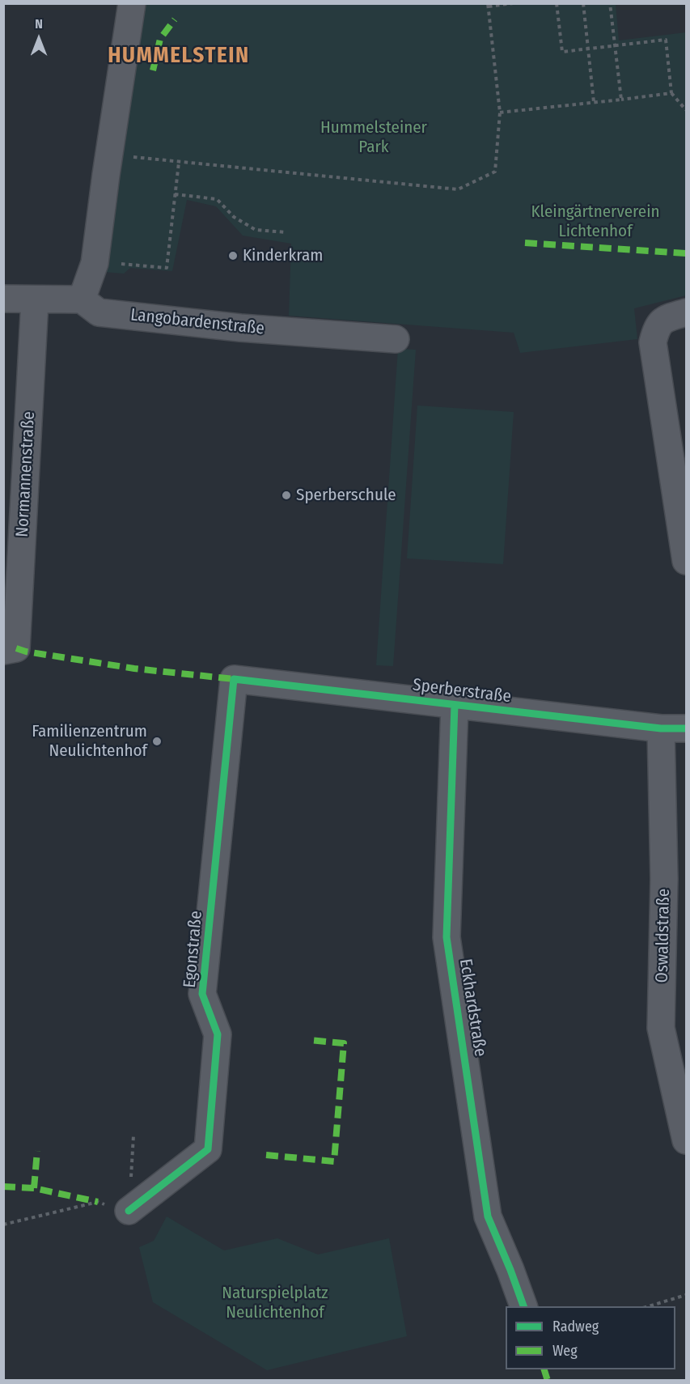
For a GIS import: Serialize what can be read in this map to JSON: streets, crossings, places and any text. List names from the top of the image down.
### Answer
{
  "streets": {
    "street": [
      "Langobardenstraße",
      "Normannenstraße",
      "Sperberstraße",
      "Oswaldstraße",
      "Egonstraße",
      "Eckhardstraße"
    ]
  },
  "crossings": [
    ["Sperberstraße", "Oswaldstraße"],
    ["Sperberstraße", "Egonstraße"],
    ["Sperberstraße", "Eckhardstraße"]
  ],
  "districts": ["HUMMELSTEIN"],
  "parks": ["Hummelsteiner Park", "Kleingärtnerverein Lichtenhof", "Naturspielplatz Neulichtenhof"],
  "places": ["Kinderkram", "Sperberschule", "Familienzentrum Neulichtenhof"],
  "legend": ["Radweg", "Weg"],
  "north": "top"
}
